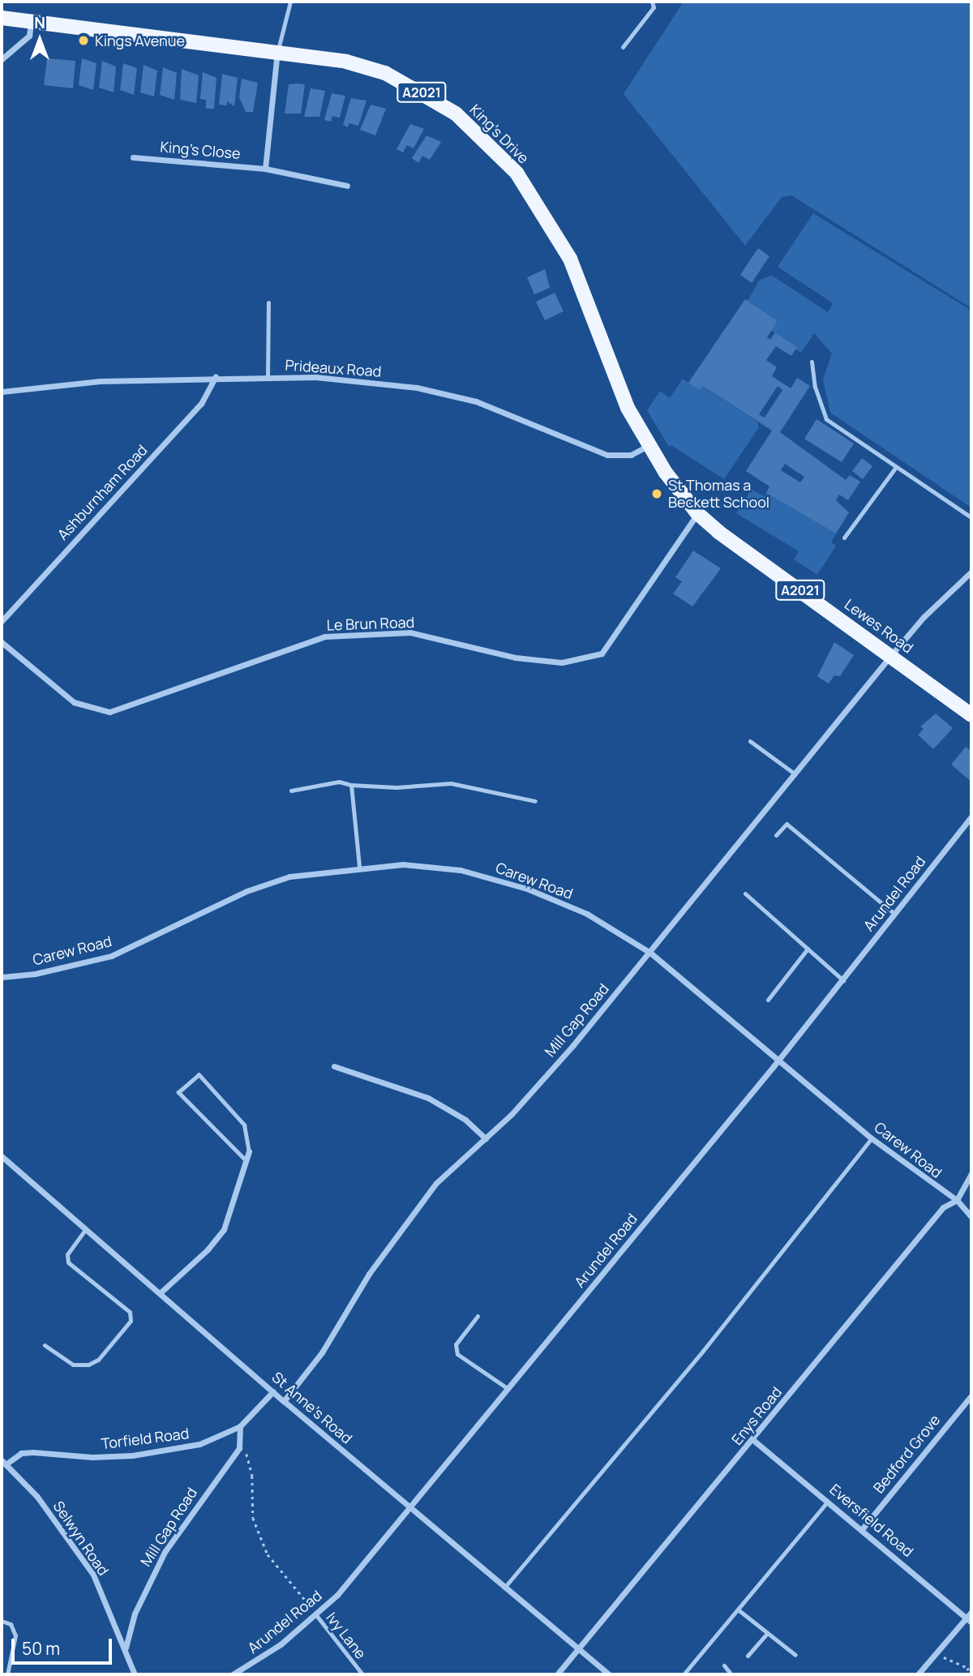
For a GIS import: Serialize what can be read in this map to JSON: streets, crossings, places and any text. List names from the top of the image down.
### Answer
{
  "streets": {
    "main road": ["A2021", "King's Drive", "Lewes Road"],
    "street": [
      "King's Close",
      "Prideaux Road",
      "Ashburnham Road",
      "Le Brun Road",
      "Carew Road",
      "Arundel Road",
      "Mill Gap Road",
      "St Anne's Road",
      "Enys Road",
      "Torfield Road",
      "Bedford Grove",
      "Eversfield Road",
      "Selwyn Road"
    ],
    "lane": ["Ivy Lane"]
  },
  "crossings": [
    ["King's Drive", "Prideaux Road"],
    ["King's Drive", "Lewes Road"],
    ["Prideaux Road", "Ashburnham Road"],
    ["Prideaux Road", "Lewes Road"],
    ["Le Brun Road", "Lewes Road"],
    ["Lewes Road", "Mill Gap Road"],
    ["Carew Road", "Arundel Road"],
    ["Carew Road", "Mill Gap Road"],
    ["Carew Road", "Enys Road"],
    ["Arundel Road", "St Anne's Road"],
    ["Arundel Road", "Ivy Lane"],
    ["Mill Gap Road", "St Anne's Road"],
    ["Mill Gap Road", "Torfield Road"],
    ["Mill Gap Road", "Selwyn Road"],
    ["Mill Gap Road", "Ivy Lane"],
    ["St Anne's Road", "Enys Road"],
    ["St Anne's Road", "Torfield Road"],
    ["Enys Road", "Eversfield Road"],
    ["Torfield Road", "Selwyn Road"],
    ["Torfield Road", "Ivy Lane"],
    ["Bedford Grove", "Eversfield Road"]
  ],
  "places": ["Kings Avenue", "St Thomas a Beckett School"],
  "scale_bar": "50 m",
  "north": "top"
}
